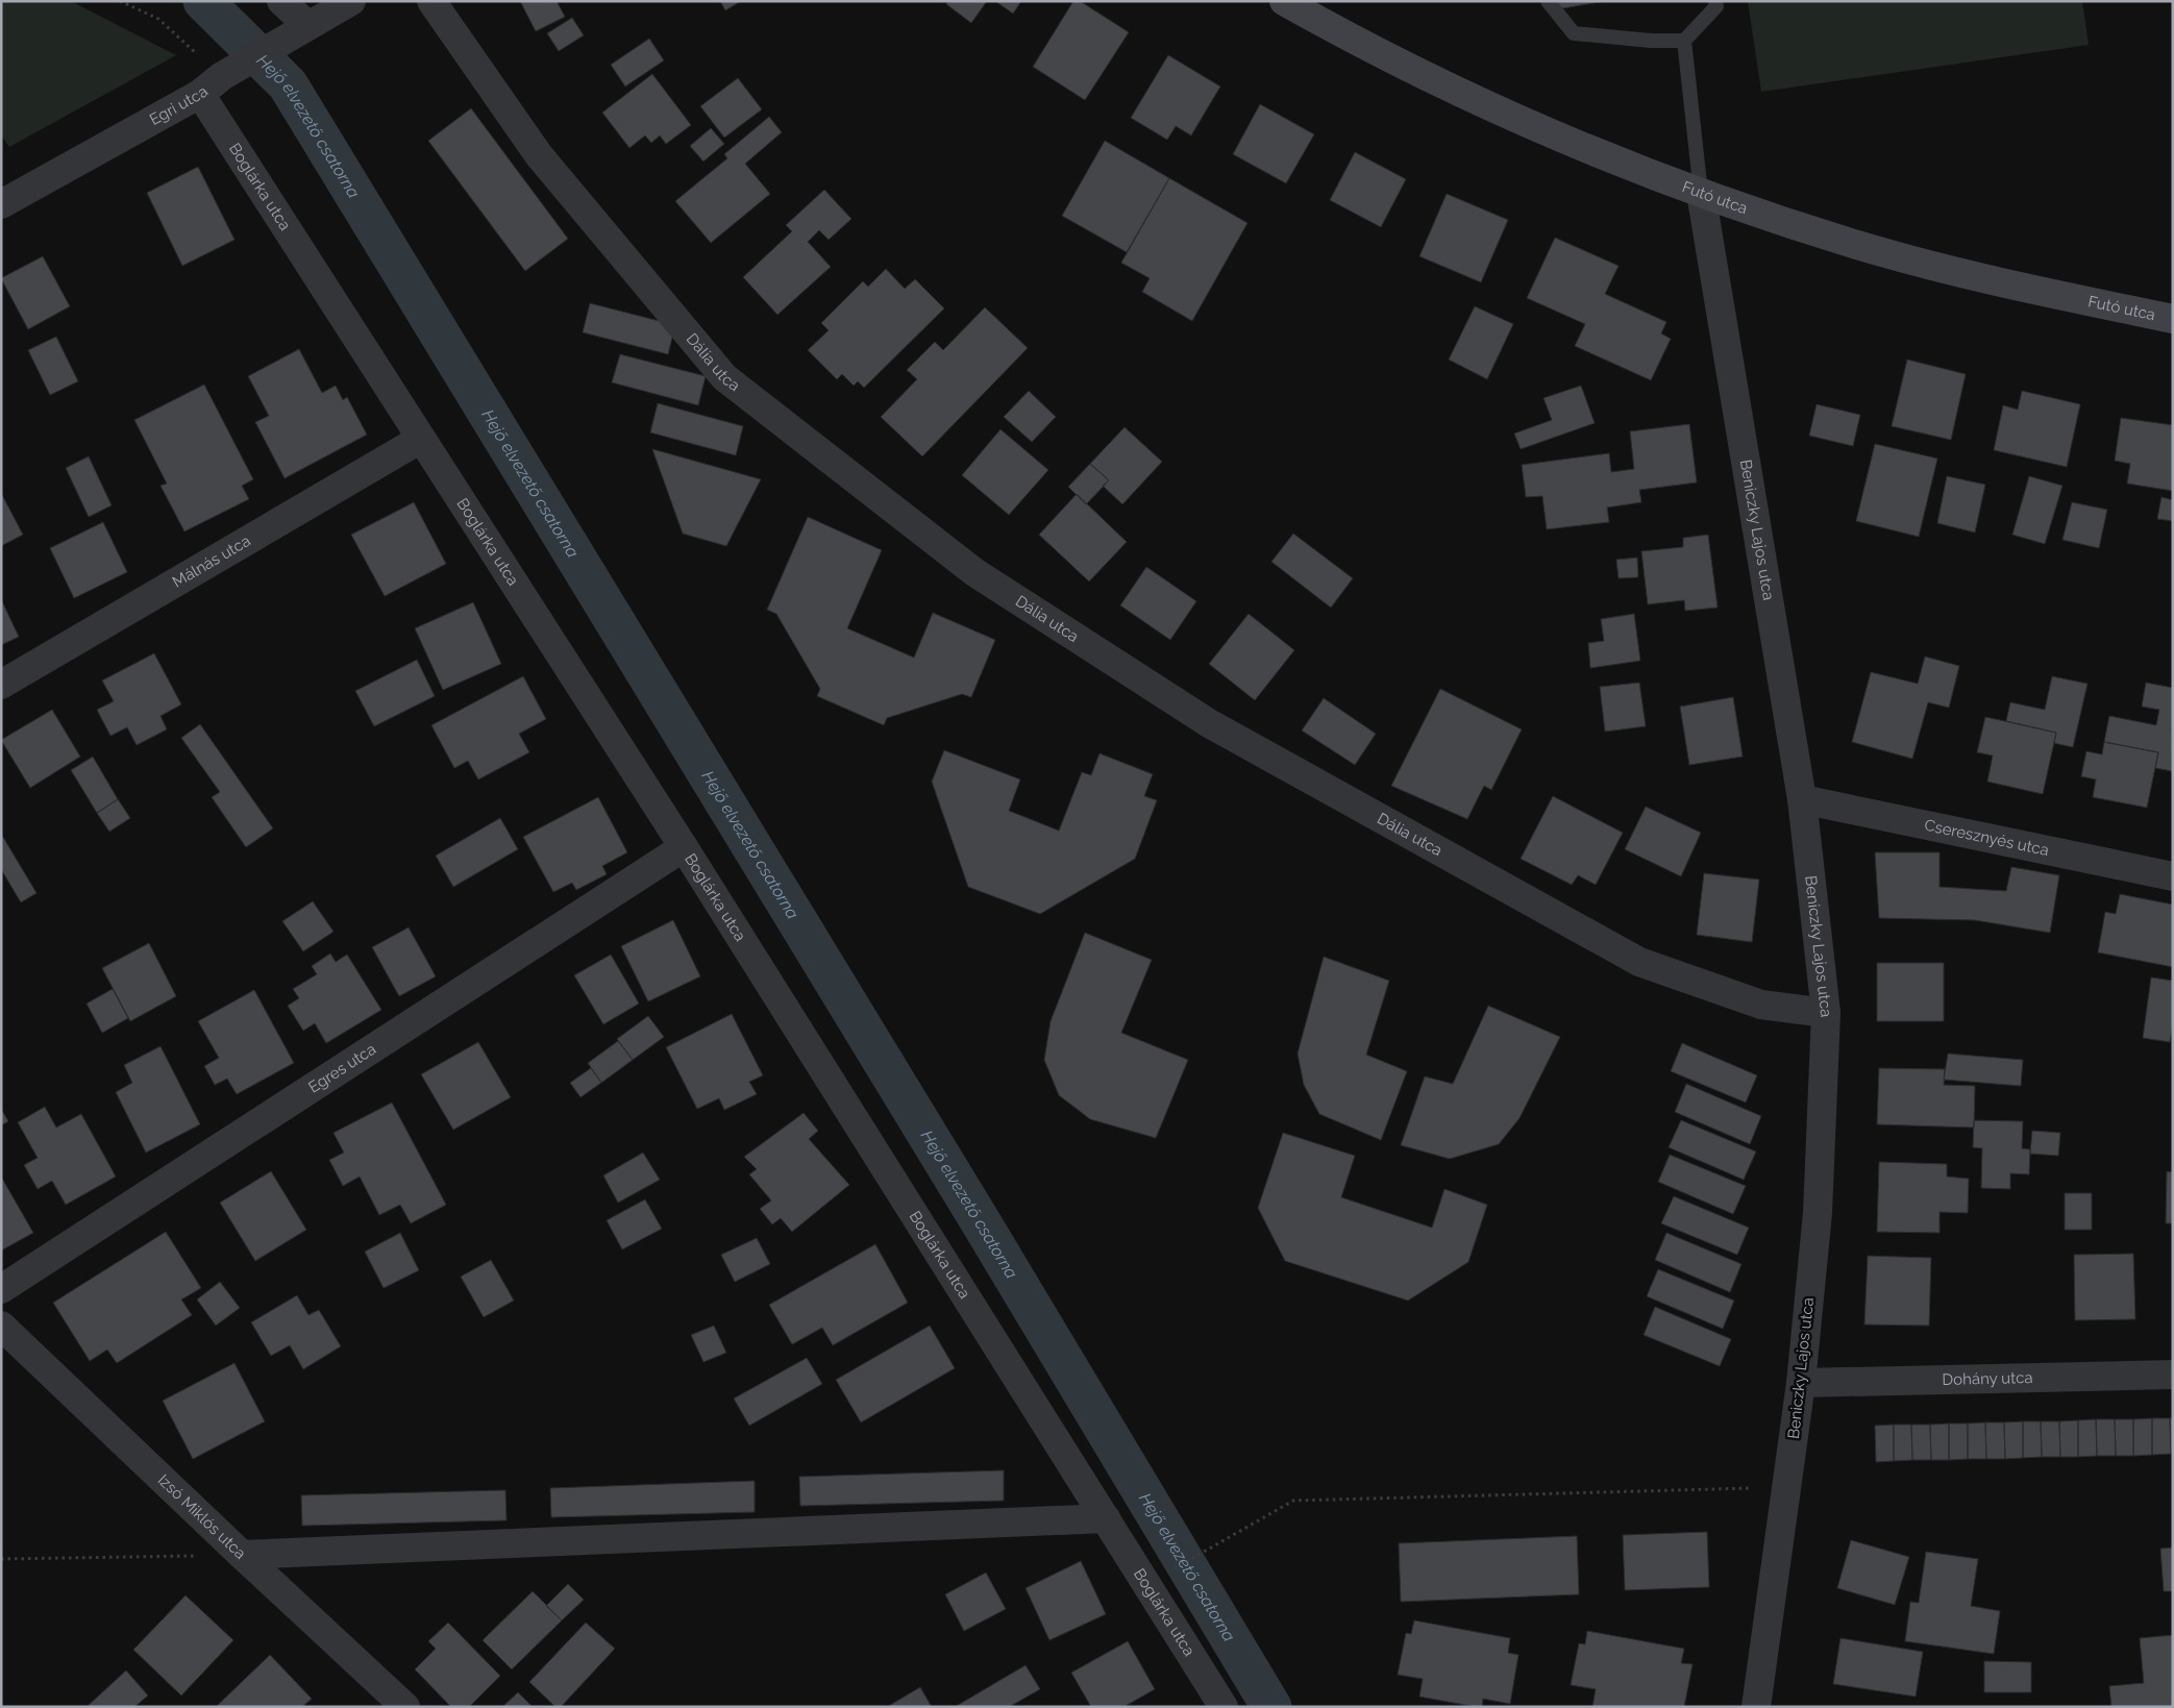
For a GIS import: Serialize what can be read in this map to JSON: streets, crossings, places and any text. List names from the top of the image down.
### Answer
{
  "streets": {
    "main road": ["Futó utca"],
    "street": [
      "Egri utca",
      "Boglárka utca",
      "Dália utca",
      "Beniczky Lajos utca",
      "Málnás utca",
      "Cseresznyés utca",
      "Egres utca",
      "Dohány utca",
      "Izsó Miklós utca"
    ]
  },
  "crossings": [
    ["Egri utca", "Boglárka utca"],
    ["Boglárka utca", "Málnás utca"],
    ["Boglárka utca", "Egres utca"],
    ["Futó utca", "Beniczky Lajos utca"],
    ["Dália utca", "Beniczky Lajos utca"],
    ["Beniczky Lajos utca", "Cseresznyés utca"],
    ["Beniczky Lajos utca", "Dohány utca"]
  ],
  "water": ["Hejő elvezető csatorna"]
}
